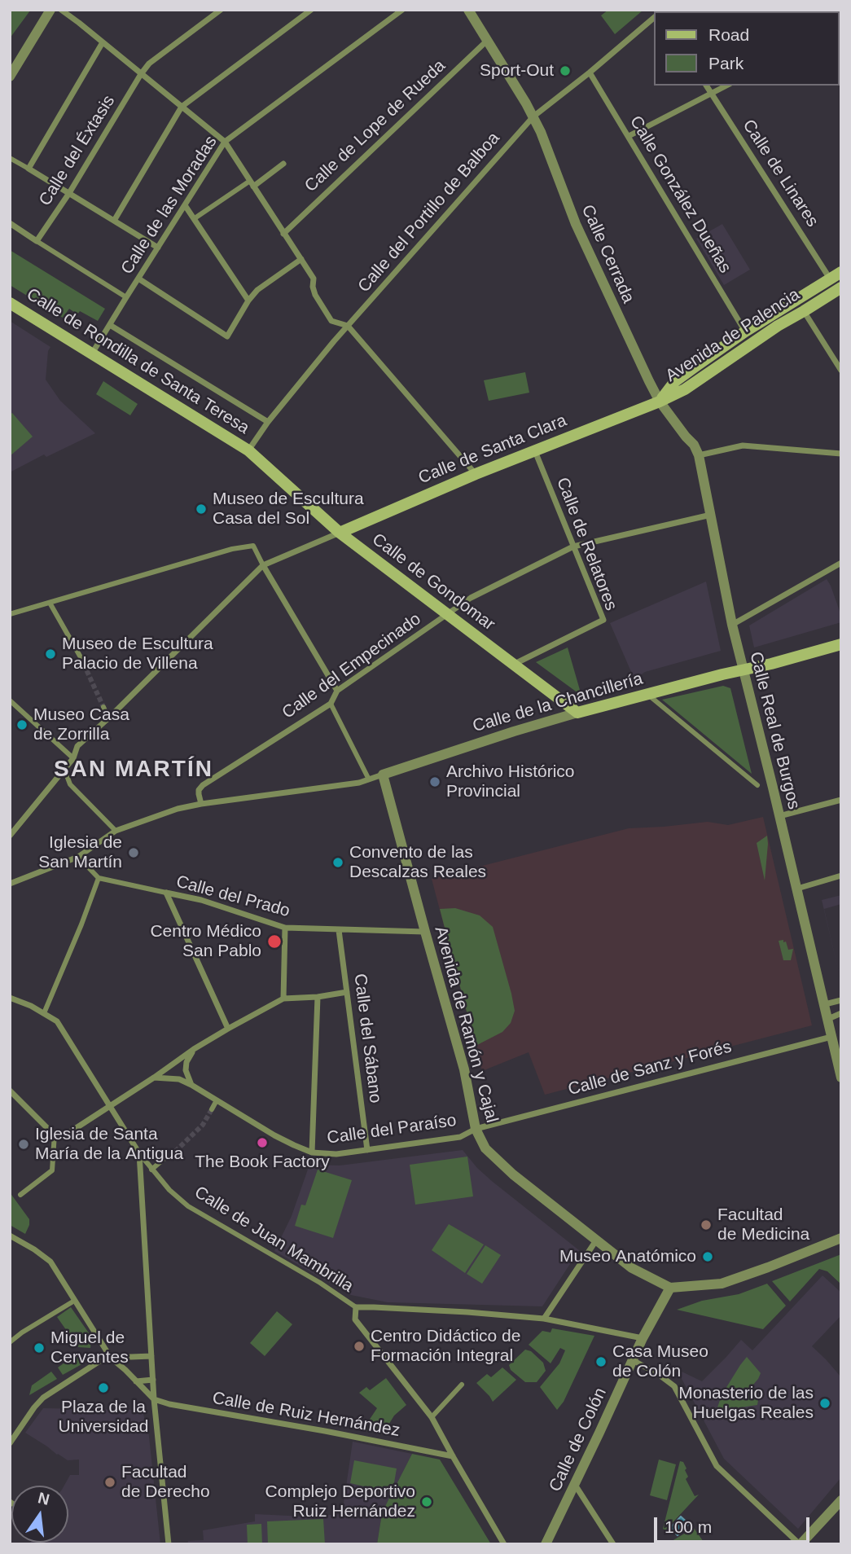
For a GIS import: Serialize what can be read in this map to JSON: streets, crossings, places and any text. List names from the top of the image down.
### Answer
{
  "streets": {
    "main road": [
      "Avenida de Palencia",
      "Calle de Rondilla de Santa Teresa",
      "Calle de Santa Clara",
      "Calle de Gondomar",
      "Calle de la Chancillería"
    ],
    "street": [
      "Calle de Lope de Rueda",
      "Calle del Éxtasis",
      "Calle de Linares",
      "Calle González Dueñas",
      "Calle de las Moradas",
      "Calle del Portillo de Balboa",
      "Calle Cerrada",
      "Calle de Relatores",
      "Calle del Empecinado",
      "Calle Real de Burgos",
      "Calle del Prado",
      "Avenida de Ramón y Cajal",
      "Calle del Sábano",
      "Calle de Sanz y Forés",
      "Calle del Paraíso",
      "Calle de Juan Mambrilla",
      "Calle de Ruiz Hernández",
      "Calle de Colón"
    ]
  },
  "crossings": [
    ["Calle de Lope de Rueda", "Calle Cerrada"],
    ["Calle de Linares", "Avenida de Palencia"],
    ["Calle González Dueñas", "Calle del Portillo de Balboa"],
    ["Calle González Dueñas", "Avenida de Palencia"],
    ["Calle de las Moradas", "Calle de Rondilla de Santa Teresa"],
    ["Calle del Portillo de Balboa", "Calle Cerrada"],
    ["Calle del Portillo de Balboa", "Calle de Rondilla de Santa Teresa"],
    ["Calle del Portillo de Balboa", "Calle de Gondomar"],
    ["Calle Cerrada", "Avenida de Palencia"],
    ["Calle Cerrada", "Calle de Santa Clara"],
    ["Calle Cerrada", "Calle Real de Burgos"],
    ["Avenida de Palencia", "Calle de Santa Clara"],
    ["Avenida de Palencia", "Calle Real de Burgos"],
    ["Calle de Rondilla de Santa Teresa", "Calle de Gondomar"],
    ["Calle de Santa Clara", "Calle de Relatores"],
    ["Calle de Santa Clara", "Calle de Gondomar"],
    ["Calle de Santa Clara", "Calle Real de Burgos"],
    ["Calle de Relatores", "Calle de Gondomar"],
    ["Calle de Relatores", "Calle del Empecinado"],
    ["Calle de Gondomar", "Calle del Empecinado"],
    ["Calle de Gondomar", "Calle de la Chancillería"],
    ["Calle del Empecinado", "Calle Real de Burgos"],
    ["Calle de la Chancillería", "Calle Real de Burgos"],
    ["Calle de la Chancillería", "Avenida de Ramón y Cajal"],
    ["Calle Real de Burgos", "Calle de Sanz y Forés"],
    ["Calle del Prado", "Avenida de Ramón y Cajal"],
    ["Calle del Prado", "Calle del Sábano"],
    ["Avenida de Ramón y Cajal", "Calle de Sanz y Forés"],
    ["Avenida de Ramón y Cajal", "Calle del Paraíso"],
    ["Avenida de Ramón y Cajal", "Calle de Colón"],
    ["Calle del Sábano", "Calle del Paraíso"],
    ["Calle de Sanz y Forés", "Calle del Paraíso"],
    ["Calle de Juan Mambrilla", "Calle de Ruiz Hernández"]
  ],
  "districts": ["SAN MARTÍN"],
  "places": [
    "Sport-Out",
    "Museo de Escultura Casa del Sol",
    "Museo de Escultura Palacio de Villena",
    "Museo Casa de Zorrilla",
    "Archivo Histórico Provincial",
    "Iglesia de San Martín",
    "Convento de las Descalzas Reales",
    "Centro Médico San Pablo",
    "The Book Factory",
    "Iglesia de Santa María de la Antigua",
    "Facultad de Medicina",
    "Museo Anatómico",
    "Centro Didáctico de Formación Integral",
    "Miguel de Cervantes",
    "Casa Museo de Colón",
    "Plaza de la Universidad",
    "Monasterio de las Huelgas Reales",
    "Facultad de Derecho",
    "Complejo Deportivo Ruiz Hernández"
  ],
  "legend": ["Road", "Park"],
  "scale_bar": "100 m",
  "north": "top"
}
